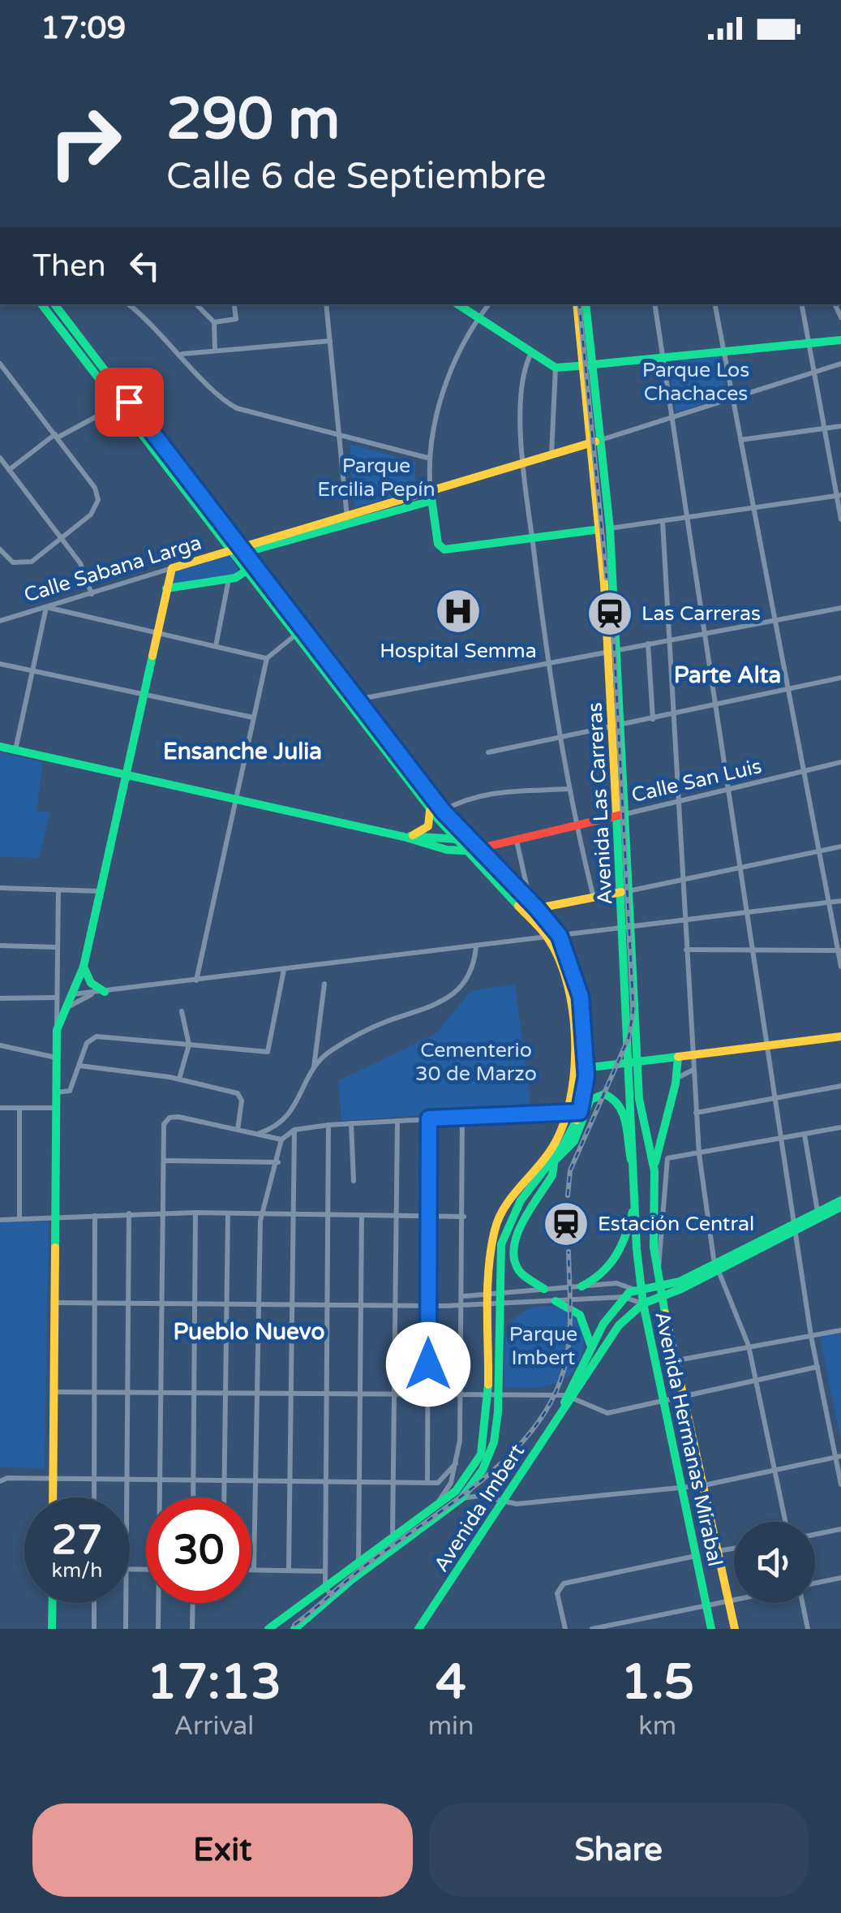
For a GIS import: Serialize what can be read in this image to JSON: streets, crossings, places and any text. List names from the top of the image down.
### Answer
{
  "streets": {
    "main road": [
      "Calle Sabana Larga",
      "Calle San Luis",
      "Avenida Las Carreras",
      "Avenida Hermanas Mirabal",
      "Avenida Imbert"
    ]
  },
  "crossings": [
    ["Calle Sabana Larga", "Avenida Las Carreras"],
    ["Calle San Luis", "Avenida Las Carreras"],
    ["Avenida Las Carreras", "Avenida Hermanas Mirabal"],
    ["Avenida Las Carreras", "Avenida Imbert"],
    ["Avenida Hermanas Mirabal", "Avenida Imbert"]
  ],
  "districts": ["Parte Alta", "Ensanche Julia", "Pueblo Nuevo"],
  "parks": [
    "Parque Los Chachaces",
    "Parque Ercilia Pepín",
    "Cementerio 30 de Marzo",
    "Parque Imbert"
  ],
  "places": {
    "hospital": ["Hospital Semma"],
    "station": ["Las Carreras", "Estación Central"]
  },
  "page": {
    "status": "17:09",
    "turn": ["290 m", "Calle 6 de Septiembre"],
    "then": "Then",
    "speed": "27 km/h",
    "limit": "30",
    "eta": [
      "17:13",
      "Arrival",
      "4",
      "min",
      "1.5",
      "km"
    ],
    "buttons": ["Exit", "Share"]
  }
}
